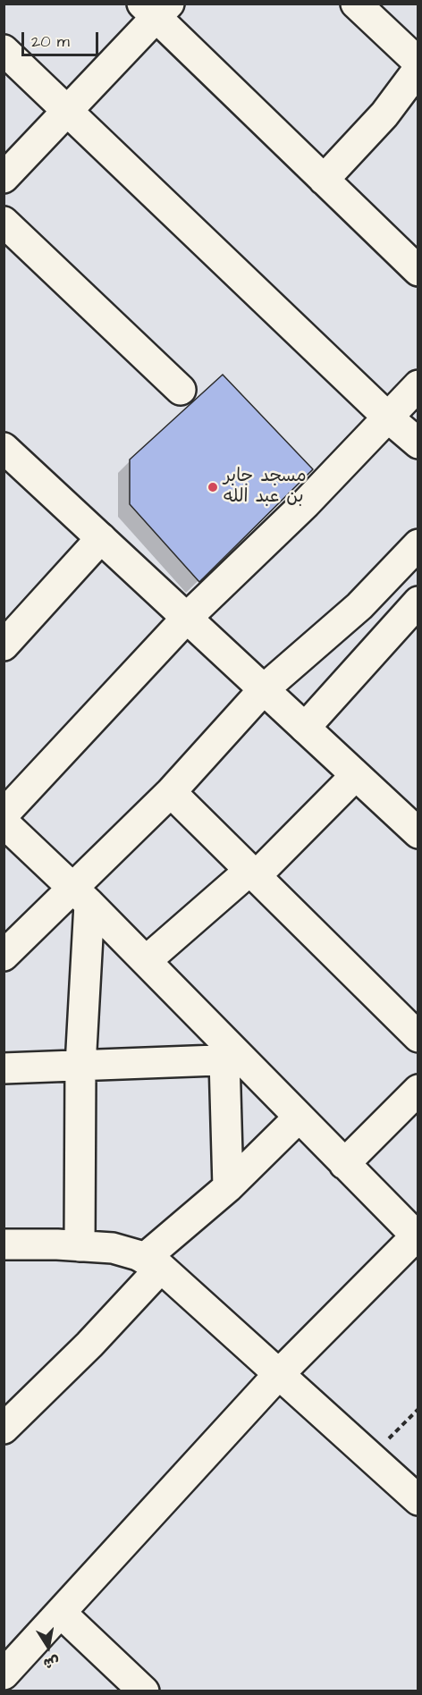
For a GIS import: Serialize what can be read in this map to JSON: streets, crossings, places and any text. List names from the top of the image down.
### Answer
{
  "places": ["مسجد جابر بن عبد الله"],
  "scale_bar": "20 m",
  "north": "bottom"
}
